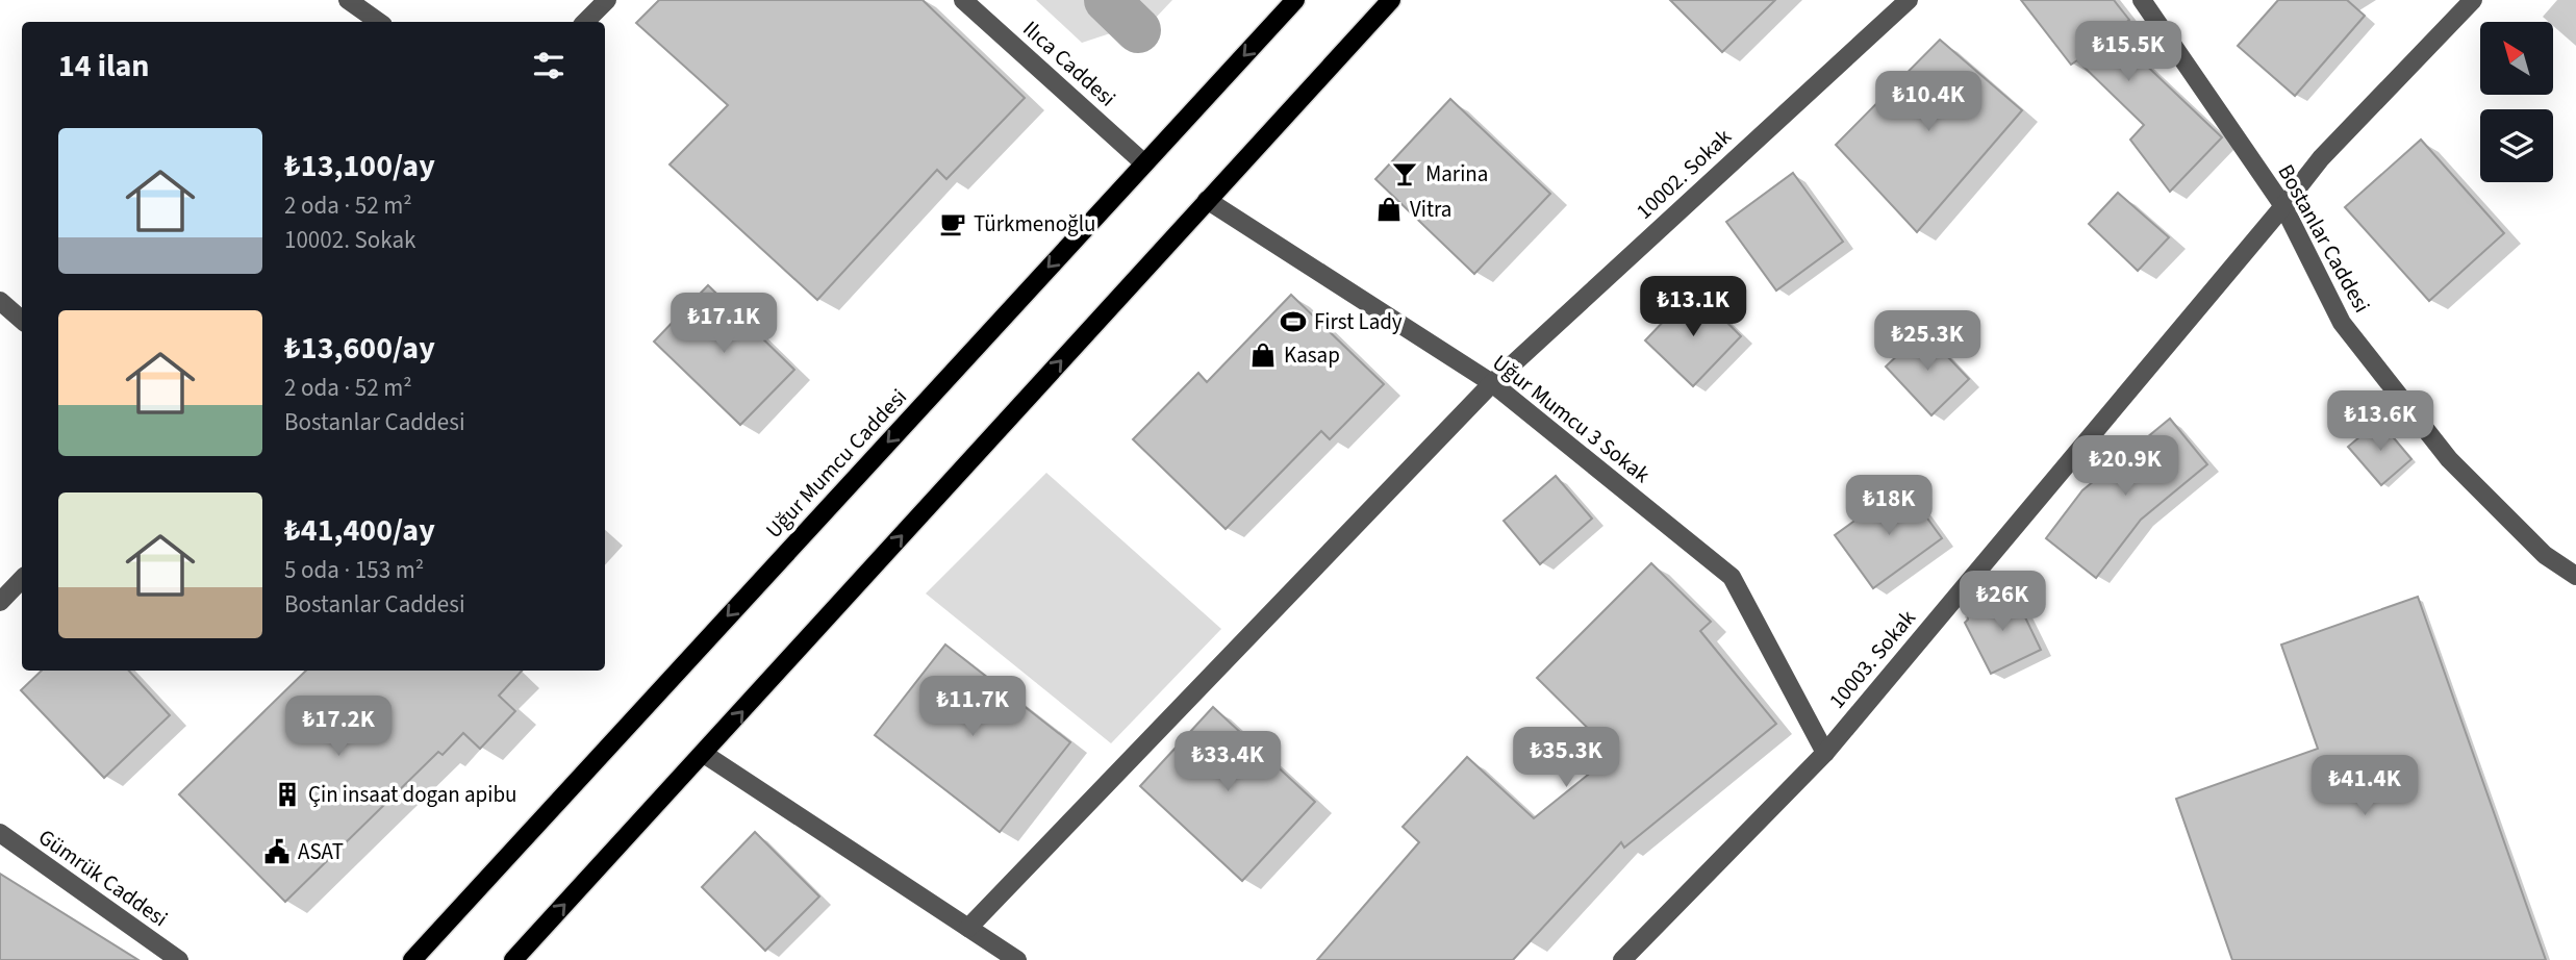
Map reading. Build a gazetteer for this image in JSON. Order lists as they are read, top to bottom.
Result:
{
  "streets": {
    "main road": ["Uğur Mumcu Caddesi"],
    "street": [
      "Ilıca Caddesi",
      "10002. Sokak",
      "Bostanlar Caddesi",
      "Uğur Mumcu 3 Sokak",
      "10003. Sokak",
      "Gümrük Caddesi"
    ]
  },
  "crossings": [
    ["Ilıca Caddesi", "Uğur Mumcu Caddesi"],
    ["10002. Sokak", "Uğur Mumcu 3 Sokak"],
    ["Bostanlar Caddesi", "10003. Sokak"],
    ["Uğur Mumcu 3 Sokak", "10003. Sokak"]
  ],
  "places": {
    "bar": ["Marina"],
    "shop": ["Vitra", "Kasap"],
    "cafe": ["Türkmenoğlu"],
    "sports": ["First Lady"],
    "building": ["Çin insaat dogan apibu"],
    "public building": ["ASAT"]
  },
  "north": "top left",
  "page": {
    "price": [
      "₺15.5K",
      "₺10.4K",
      "₺13.1K",
      "₺17.1K",
      "₺25.3K",
      "₺13.6K",
      "₺20.9K",
      "₺18K",
      "₺26K",
      "₺11.7K",
      "₺17.2K",
      "₺35.3K",
      "₺33.4K",
      "₺41.4K"
    ],
    "heading": "14 ilan",
    "list": [
      {
        "name": "₺13,100/ay",
        "note": "2 oda · 52 m² · 10002. Sokak"
      },
      {
        "name": "₺13,600/ay",
        "note": "2 oda · 52 m² · Bostanlar Caddesi"
      },
      {
        "name": "₺41,400/ay",
        "note": "5 oda · 153 m² · Bostanlar Caddesi"
      }
    ]
  }
}
